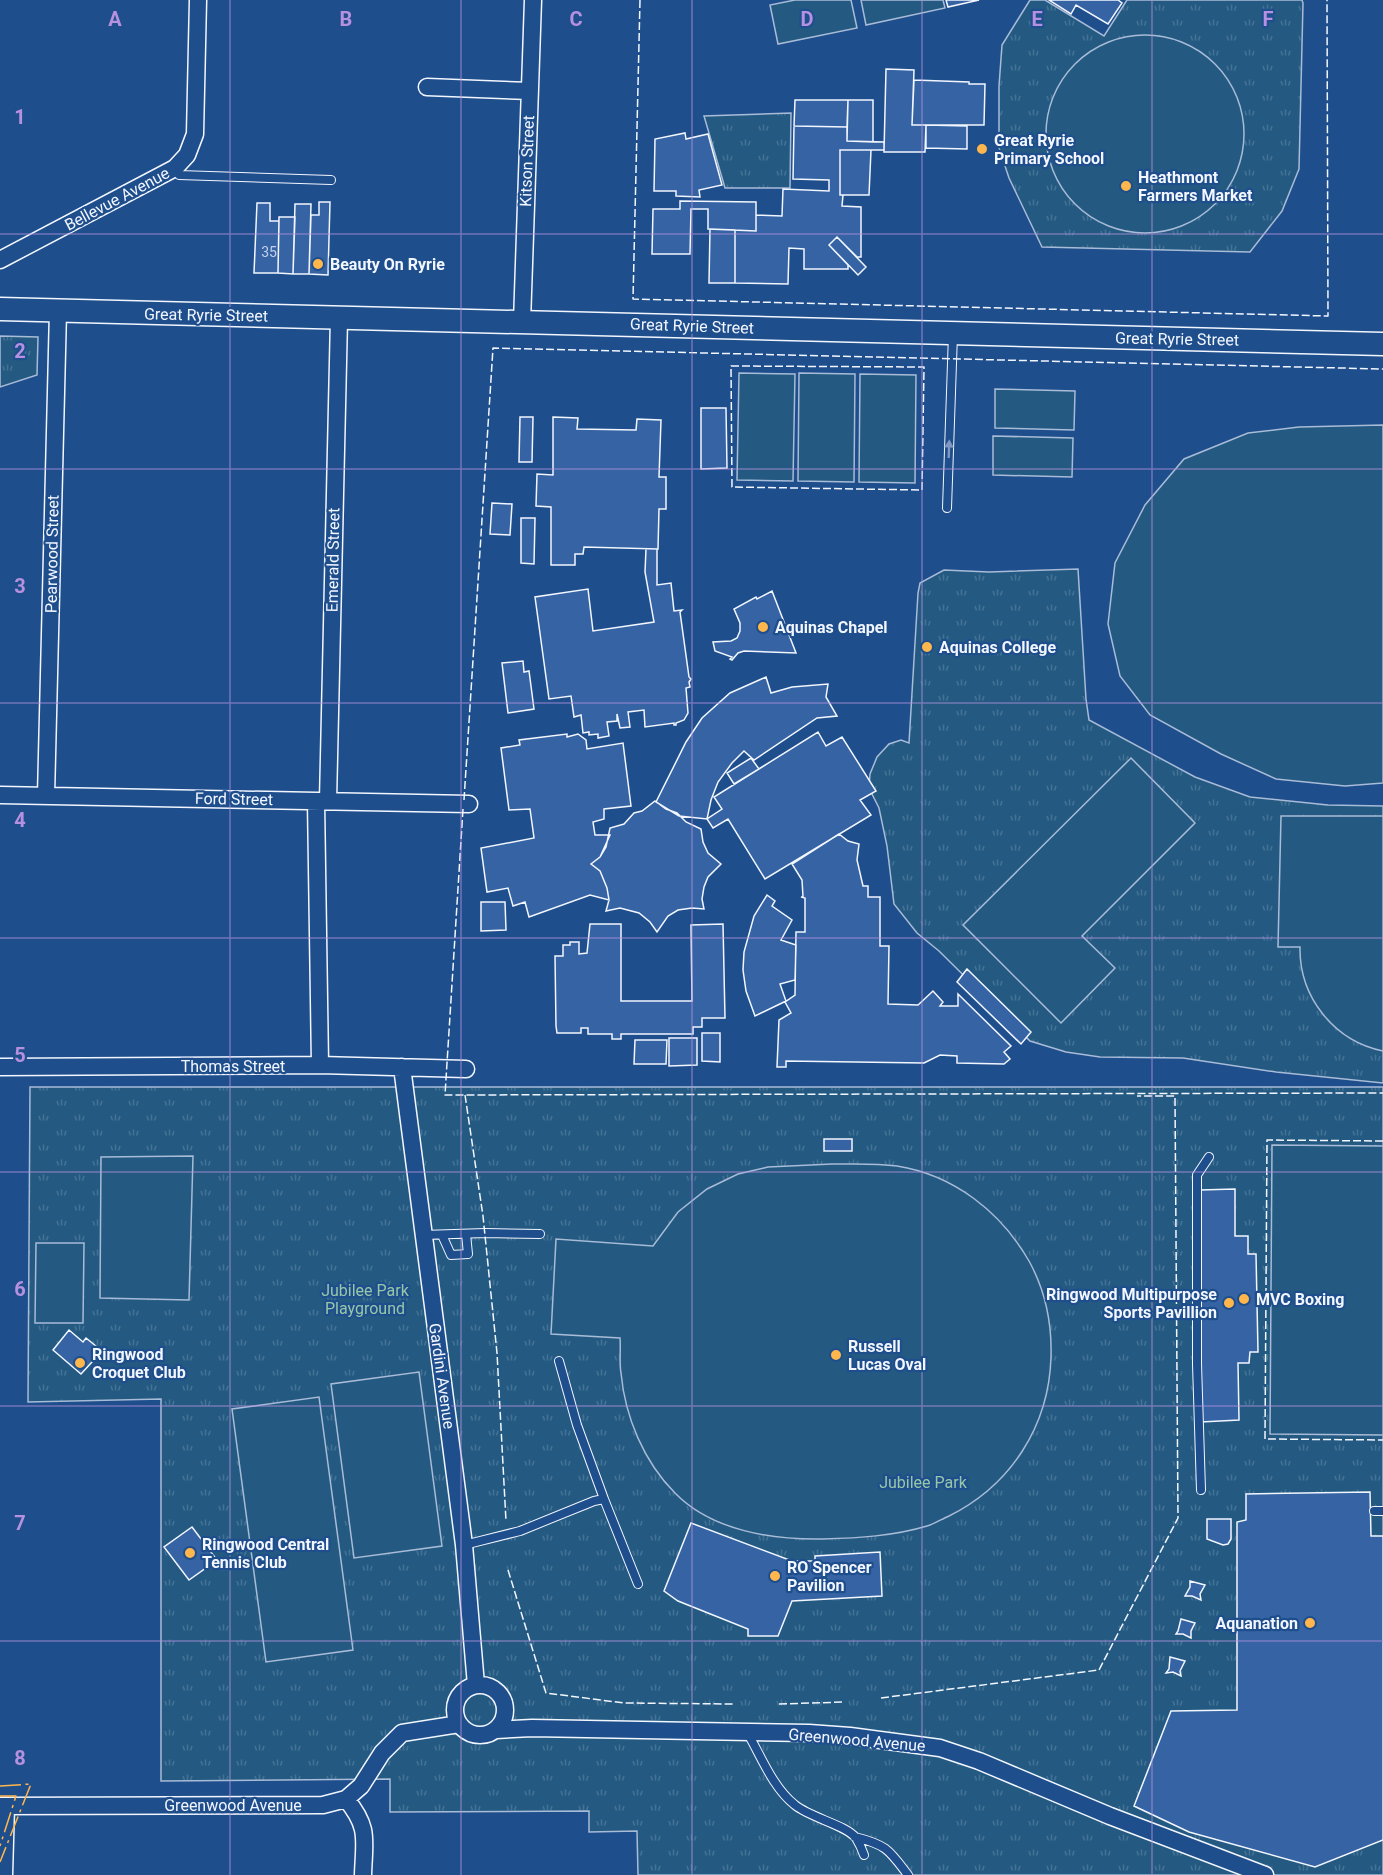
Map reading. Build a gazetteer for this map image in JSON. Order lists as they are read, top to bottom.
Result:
{
  "streets": {
    "main road": ["Great Ryrie Street"],
    "street": [
      "Kitson Street",
      "Bellevue Avenue",
      "Pearwood Street",
      "Emerald Street",
      "Ford Street",
      "Thomas Street",
      "Gardini Avenue",
      "Greenwood Avenue"
    ]
  },
  "crossings": [
    ["Kitson Street", "Great Ryrie Street"],
    ["Great Ryrie Street", "Pearwood Street"],
    ["Great Ryrie Street", "Emerald Street"],
    ["Pearwood Street", "Ford Street"],
    ["Emerald Street", "Ford Street"],
    ["Emerald Street", "Thomas Street"],
    ["Thomas Street", "Gardini Avenue"],
    ["Gardini Avenue", "Greenwood Avenue"]
  ],
  "parks": ["Jubilee Park Playground", "Jubilee Park"],
  "places": [
    "Great Ryrie Primary School",
    "Heathmont Farmers Market",
    "Beauty On Ryrie",
    "Aquinas Chapel",
    "Aquinas College",
    "MVC Boxing",
    "Ringwood Multipurpose Sports Pavillion",
    "Russell Lucas Oval",
    "Ringwood Croquet Club",
    "Ringwood Central Tennis Club",
    "RO Spencer Pavilion",
    "Aquanation"
  ],
  "house_numbers": ["35"],
  "grid": {
    "columns": [
      "A",
      "B",
      "C",
      "D",
      "E",
      "F"
    ],
    "rows": [
      "1",
      "2",
      "3",
      "4",
      "5",
      "6",
      "7",
      "8"
    ]
  }
}
